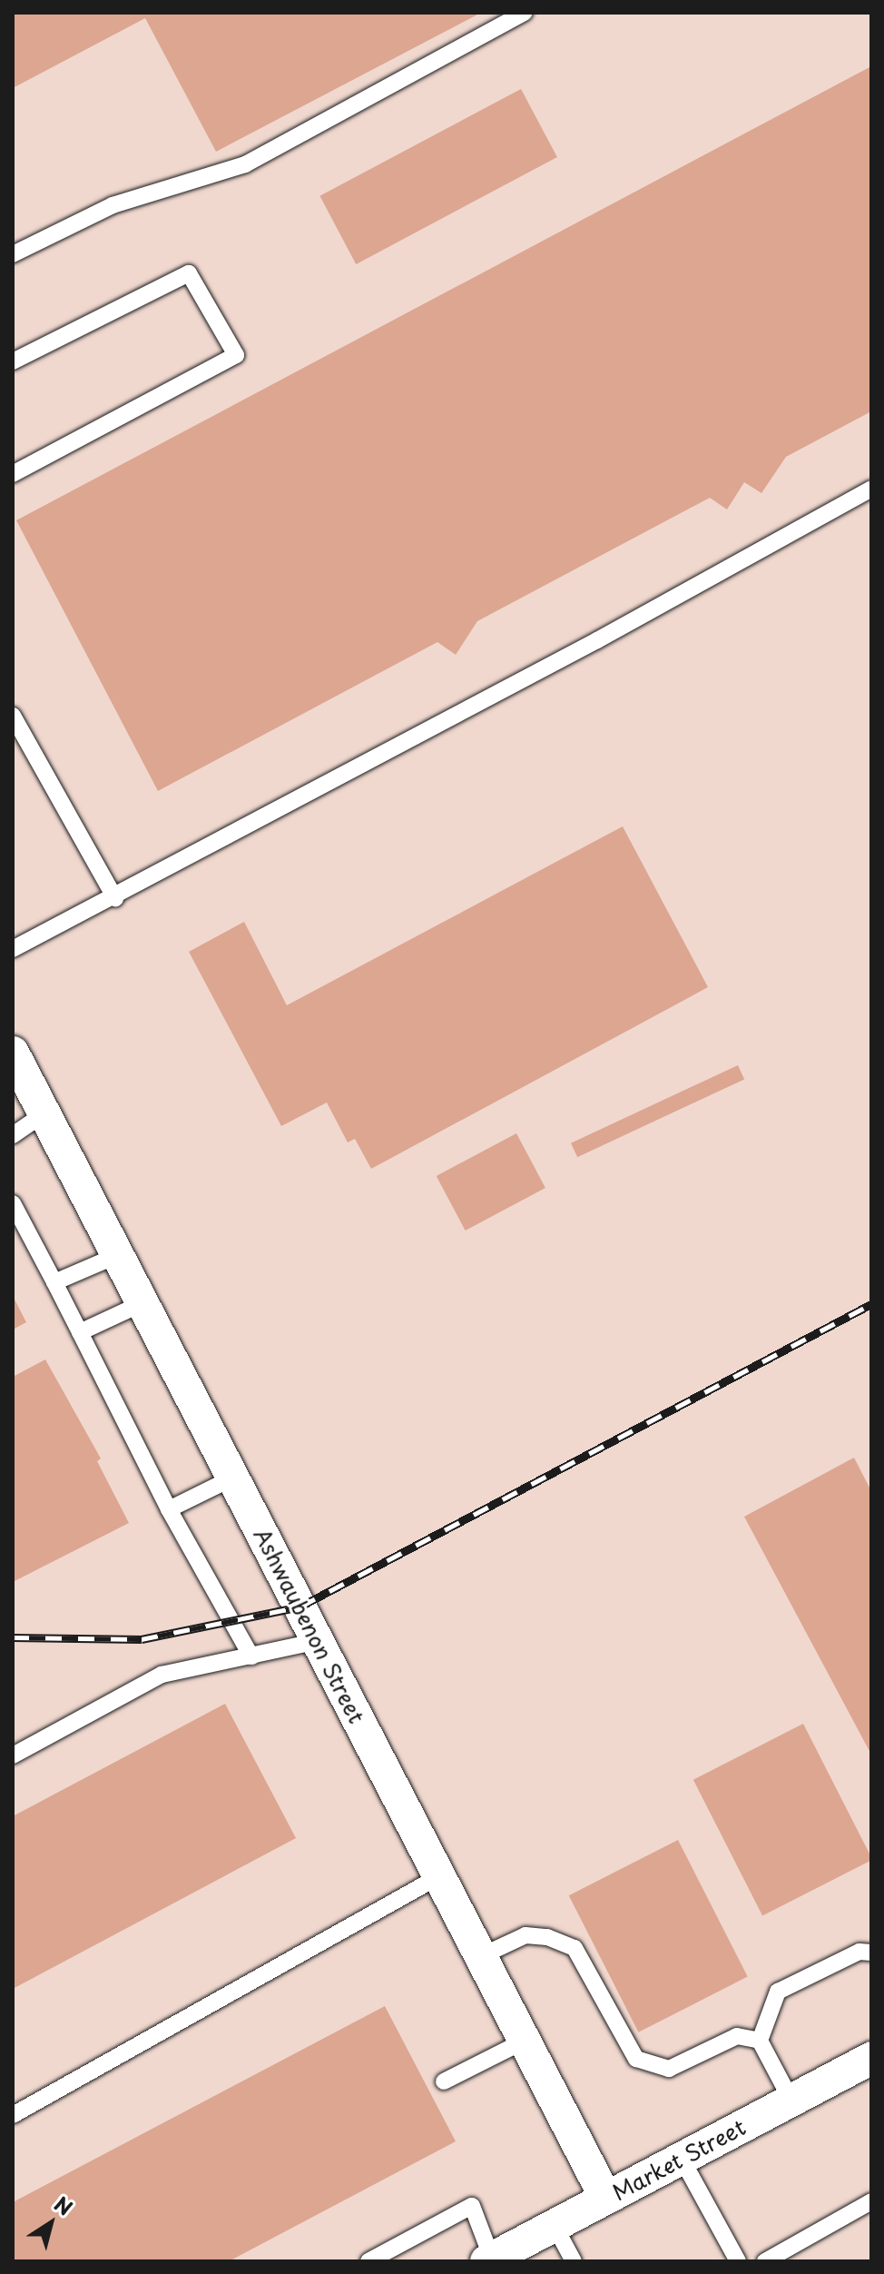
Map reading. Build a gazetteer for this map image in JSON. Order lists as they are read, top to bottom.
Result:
{
  "streets": {
    "street": ["Ashwaubenon Street", "Market Street"]
  },
  "crossings": [
    ["Ashwaubenon Street", "Market Street"]
  ],
  "north": "top right"
}
